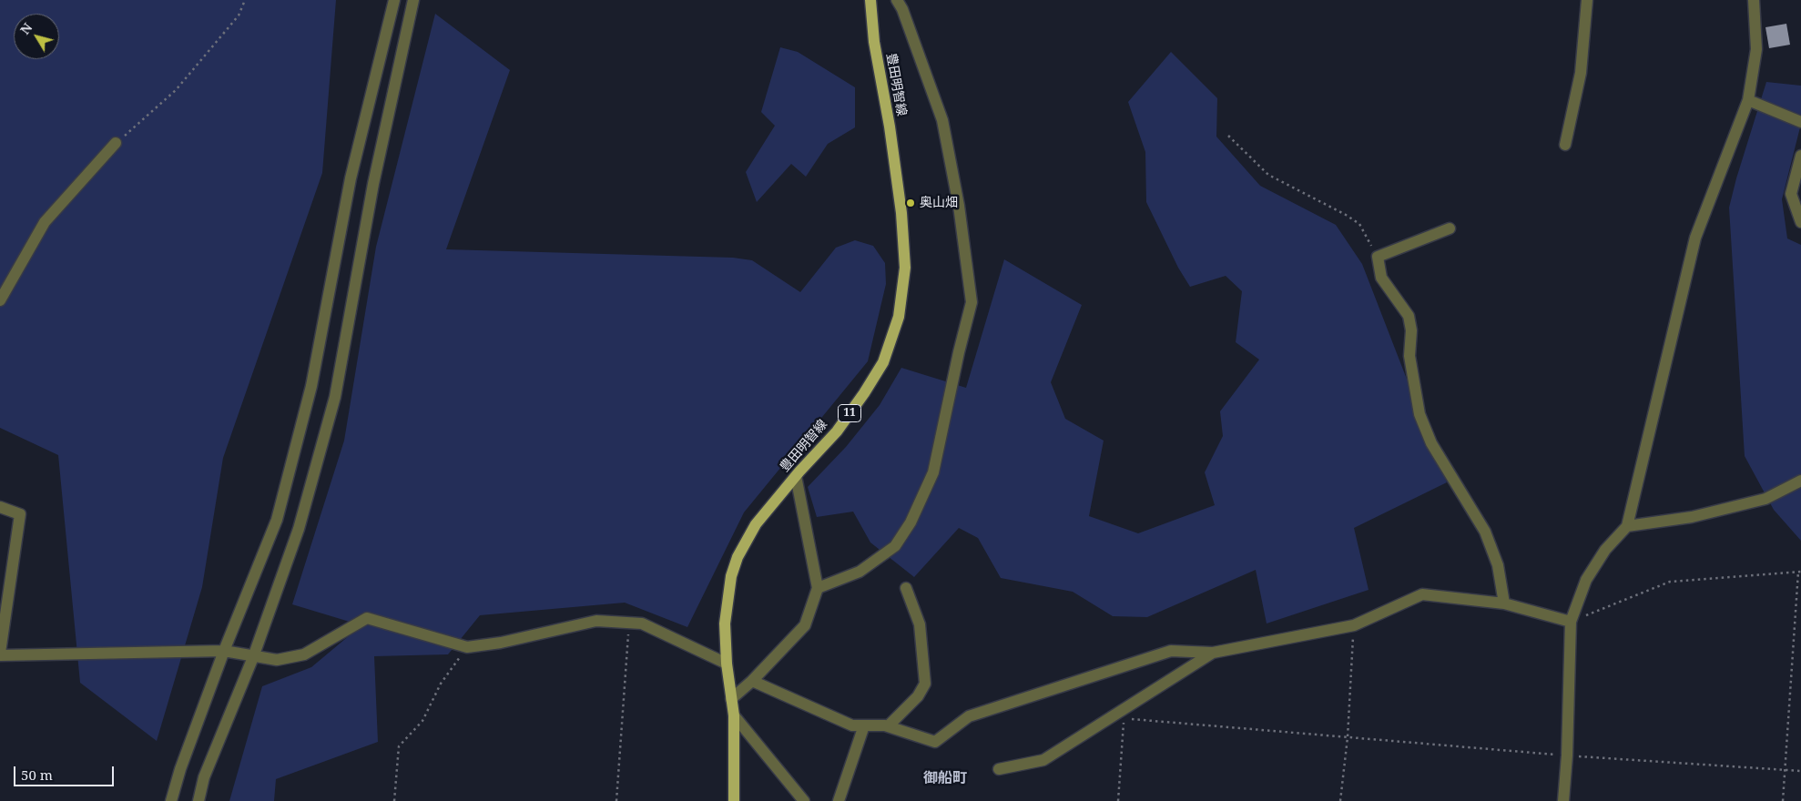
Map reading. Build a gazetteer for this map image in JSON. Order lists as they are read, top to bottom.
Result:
{
  "streets": {
    "main road": ["豊田明智線", "11"]
  },
  "districts": ["御船町"],
  "places": ["奥山畑"],
  "scale_bar": "50 m",
  "north": "top left"
}
